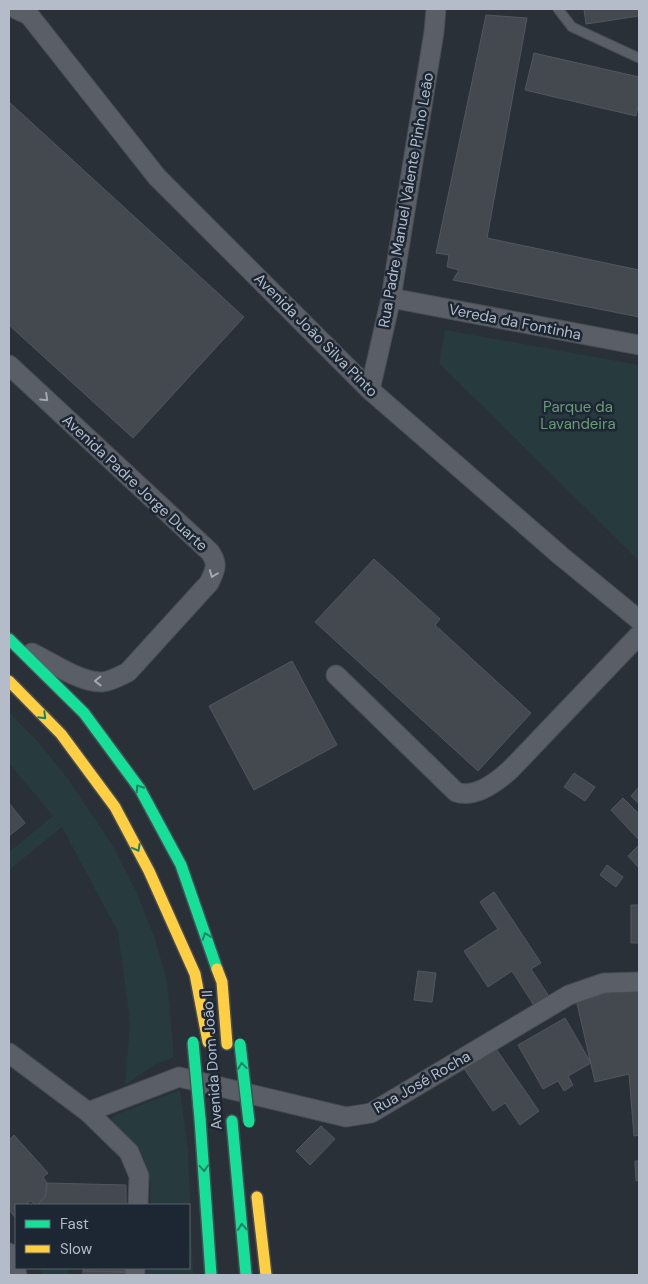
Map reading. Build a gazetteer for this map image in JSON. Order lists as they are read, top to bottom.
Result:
{
  "streets": {
    "main road": ["Avenida Dom João II"],
    "street": [
      "Rua Padre Manuel Valente Pinho Leão",
      "Vereda da Fontinha",
      "Avenida João Silva Pinto",
      "Avenida Padre Jorge Duarte",
      "Rua José Rocha"
    ]
  },
  "crossings": [
    ["Rua Padre Manuel Valente Pinho Leão", "Vereda da Fontinha"],
    ["Rua Padre Manuel Valente Pinho Leão", "Avenida João Silva Pinto"],
    ["Avenida Padre Jorge Duarte", "Avenida Dom João II"]
  ],
  "parks": ["Parque da Lavandeira"],
  "legend": ["Fast", "Slow"]
}
